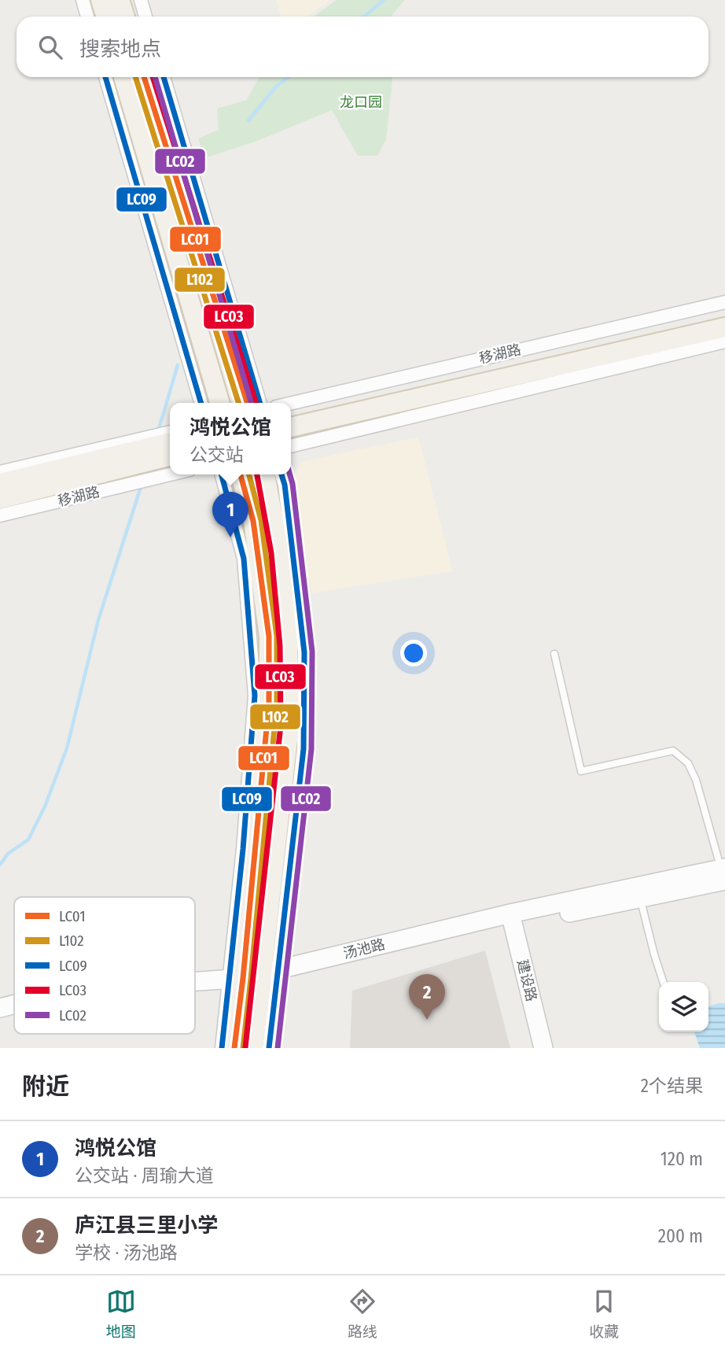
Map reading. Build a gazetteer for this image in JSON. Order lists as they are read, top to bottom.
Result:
{
  "streets": {
    "main road": ["移湖路"],
    "street": ["汤池路", "建设路"]
  },
  "crossings": [
    ["汤池路", "建设路"]
  ],
  "parks": ["龙口园"],
  "lines": [
    "transit line LC01",
    "transit line L102",
    "transit line LC09",
    "transit line LC03",
    "transit line LC02"
  ],
  "legend": [
    "LC01",
    "L102",
    "LC09",
    "LC03",
    "LC02"
  ],
  "page": {
    "search": "搜索地点",
    "popup": ["鸿悦公馆", "公交站"],
    "pins": ["1", "2"],
    "heading": ["附近", "2个结果"],
    "list": [
      {
        "mark": "1",
        "name": "鸿悦公馆",
        "note": "公交站 · 周瑜大道",
        "value": "120 m"
      },
      {
        "mark": "2",
        "name": "庐江县三里小学",
        "note": "学校 · 汤池路",
        "value": "200 m"
      }
    ],
    "nav": ["地图", "路线", "收藏"]
  }
}
